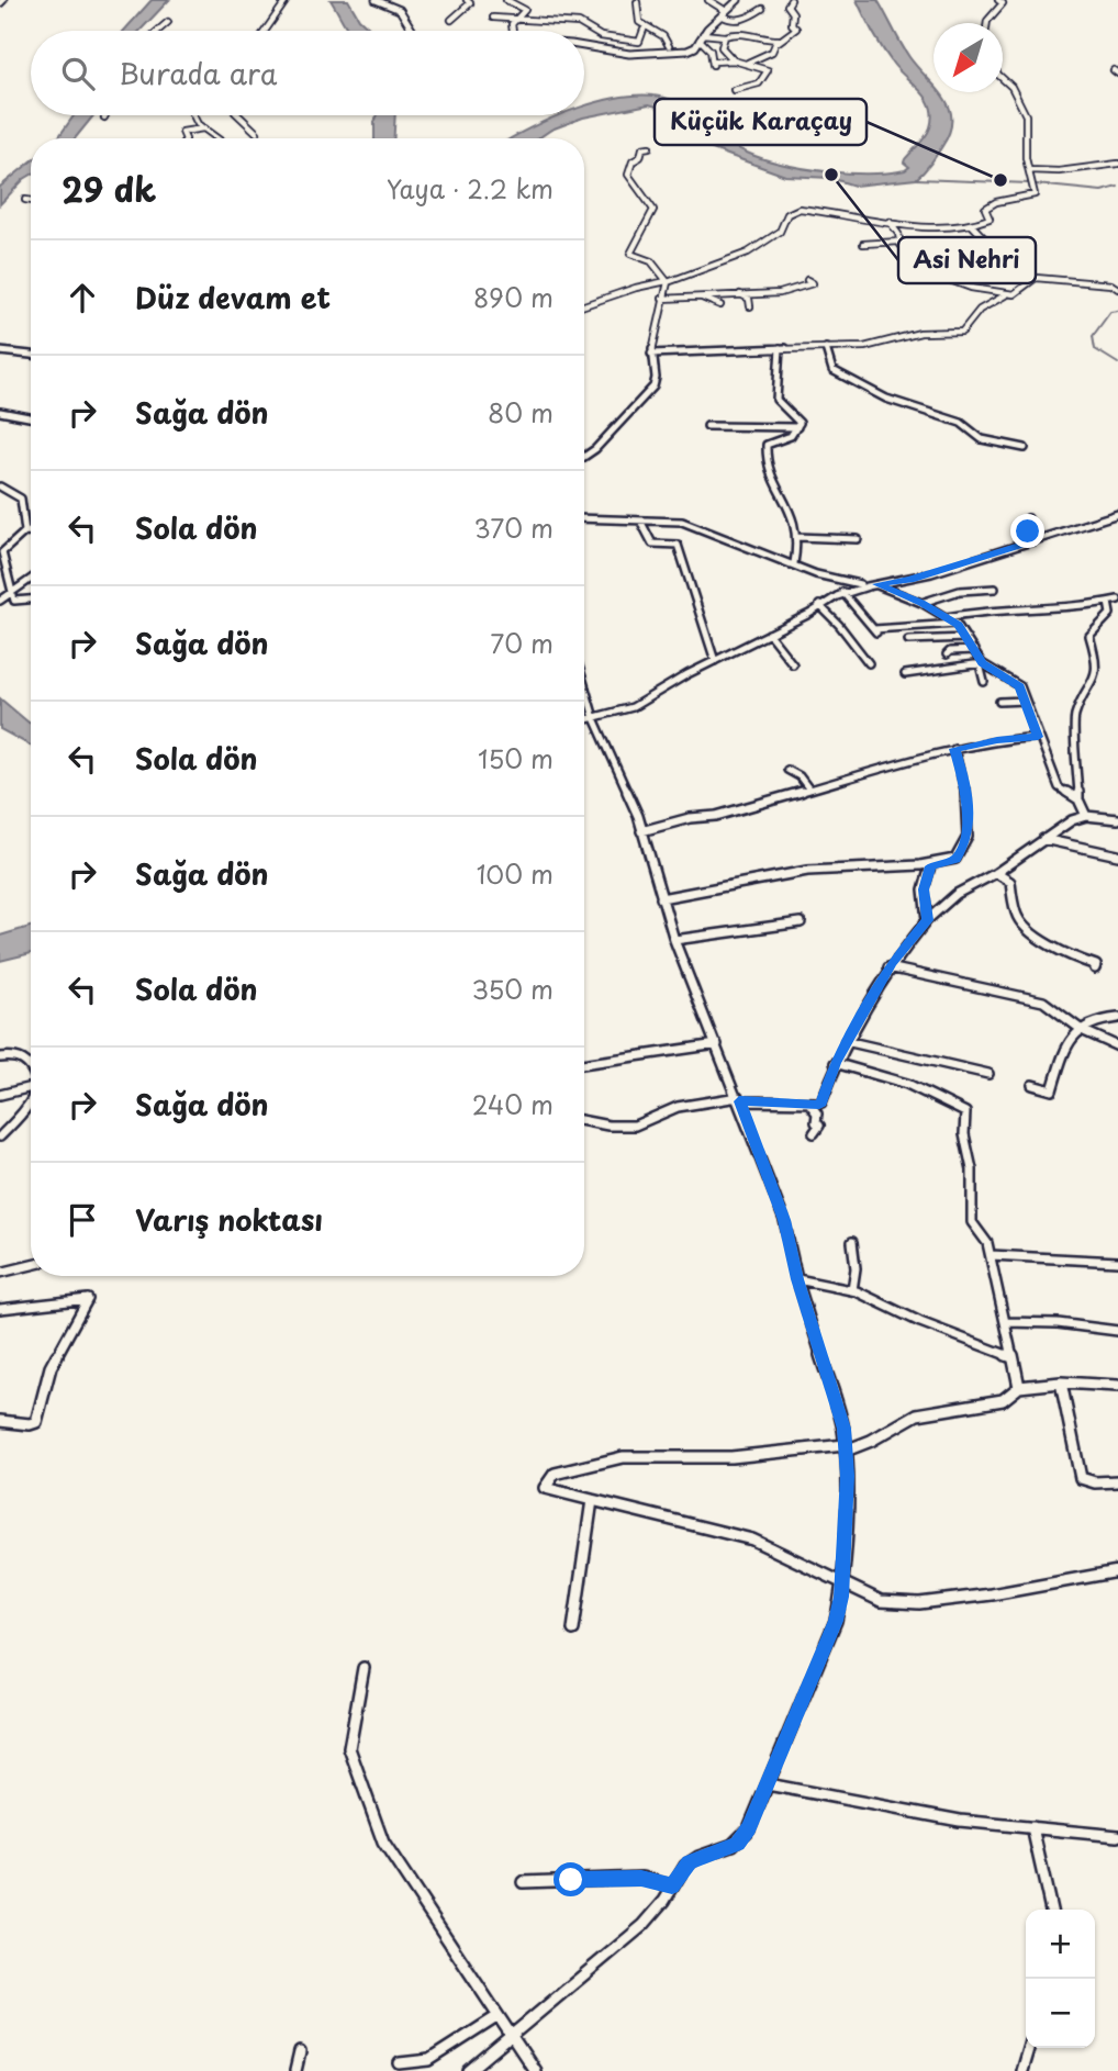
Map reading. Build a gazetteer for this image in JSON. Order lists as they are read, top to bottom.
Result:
{
  "places": ["Asi Nehri", "Küçük Karaçay"],
  "north": "bottom left",
  "page": {
    "search": "Burada ara",
    "heading": ["29 dk", "Yaya · 2.2 km"],
    "list": [
      ["Düz devam et", "890 m"],
      ["Sağa dön", "80 m"],
      ["Sola dön", "370 m"],
      ["Sağa dön", "70 m"],
      ["Sola dön", "150 m"],
      ["Sağa dön", "100 m"],
      ["Sola dön", "350 m"],
      ["Sağa dön", "240 m"],
      "Varış noktası"
    ],
    "map_buttons": ["+", "−"]
  }
}
